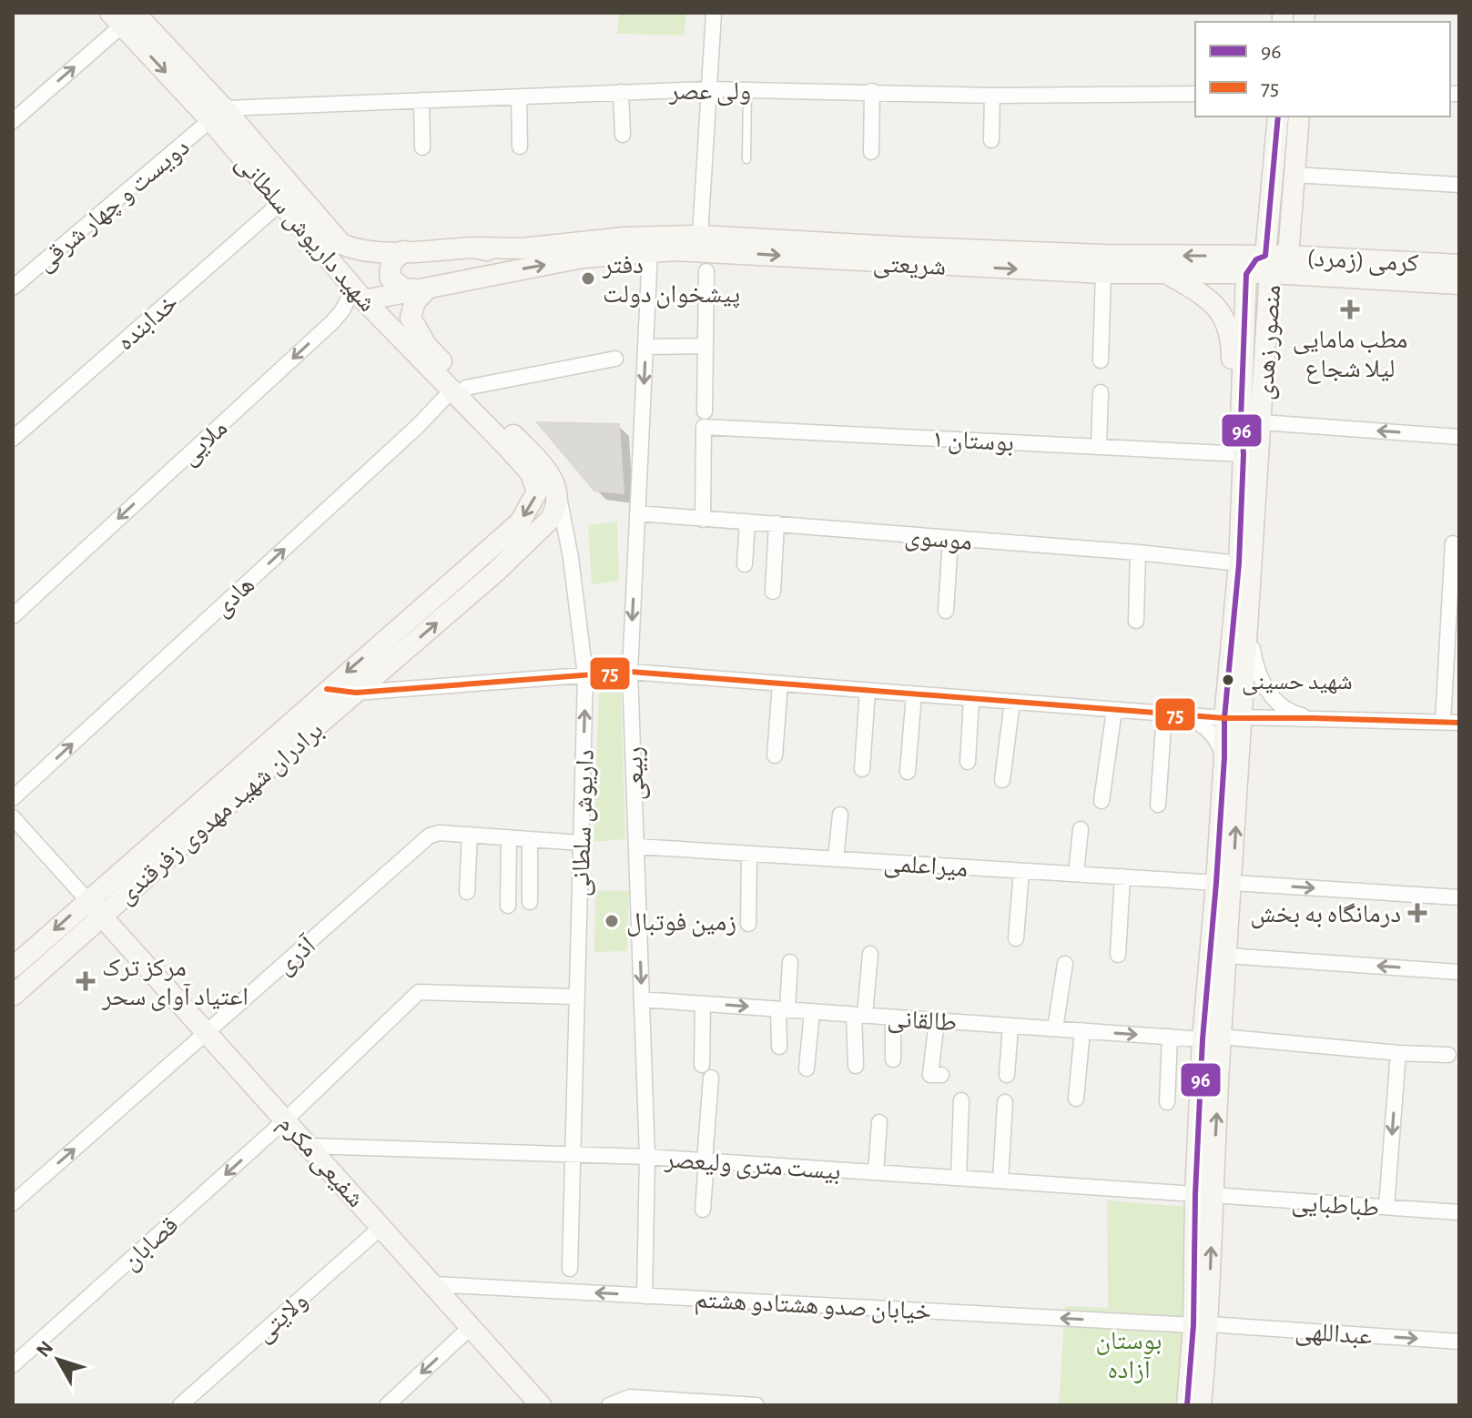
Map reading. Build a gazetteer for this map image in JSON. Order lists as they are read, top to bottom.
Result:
{
  "streets": {
    "main road": [
      "شهید داریوش سلطانی",
      "کرمی (زمرد)",
      "شریعتی",
      "منصور زهدی",
      "ملایی",
      "برادران شهید مهدوی زفرقندی",
      "شفیعی مکرم"
    ],
    "street": [
      "ولی عصر",
      "دویست و چهار شرقی",
      "خدابنده",
      "بوستان ۱",
      "موسوی",
      "هادی",
      "ربیعی",
      "داریوش سلطانی",
      "میراعلمی",
      "آذری",
      "طالقانی",
      "بیست متری ولیعصر",
      "طباطبایی",
      "قصابان",
      "خیابان صدو هشتادو هشتم",
      "ولایتی",
      "عبداللهی"
    ]
  },
  "crossings": [
    ["ولی عصر", "دویست و چهار شرقی"],
    ["ولی عصر", "شهید داریوش سلطانی"],
    ["دویست و چهار شرقی", "شهید داریوش سلطانی"],
    ["شهید داریوش سلطانی", "شریعتی"],
    ["شهید داریوش سلطانی", "خدابنده"],
    ["شهید داریوش سلطانی", "ملایی"],
    ["شهید داریوش سلطانی", "هادی"],
    ["شهید داریوش سلطانی", "برادران شهید مهدوی زفرقندی"],
    ["کرمی (زمرد)", "شریعتی"],
    ["کرمی (زمرد)", "منصور زهدی"],
    ["شریعتی", "منصور زهدی"],
    ["شریعتی", "ملایی"],
    ["شریعتی", "ربیعی"],
    ["منصور زهدی", "بوستان ۱"],
    ["منصور زهدی", "موسوی"],
    ["منصور زهدی", "میراعلمی"],
    ["منصور زهدی", "طالقانی"],
    ["منصور زهدی", "بیست متری ولیعصر"],
    ["منصور زهدی", "طباطبایی"],
    ["منصور زهدی", "خیابان صدو هشتادو هشتم"],
    ["منصور زهدی", "عبداللهی"],
    ["بوستان ۱", "موسوی"],
    ["موسوی", "ربیعی"],
    ["ربیعی", "میراعلمی"],
    ["ربیعی", "طالقانی"],
    ["ربیعی", "بیست متری ولیعصر"],
    ["ربیعی", "خیابان صدو هشتادو هشتم"],
    ["برادران شهید مهدوی زفرقندی", "داریوش سلطانی"],
    ["برادران شهید مهدوی زفرقندی", "شفیعی مکرم"],
    ["داریوش سلطانی", "آذری"],
    ["داریوش سلطانی", "بیست متری ولیعصر"],
    ["داریوش سلطانی", "قصابان"],
    ["آذری", "شفیعی مکرم"],
    ["شفیعی مکرم", "بیست متری ولیعصر"],
    ["شفیعی مکرم", "قصابان"],
    ["شفیعی مکرم", "خیابان صدو هشتادو هشتم"],
    ["شفیعی مکرم", "ولایتی"],
    ["بیست متری ولیعصر", "طباطبایی"],
    ["خیابان صدو هشتادو هشتم", "عبداللهی"]
  ],
  "one_way": [
    "ملایی",
    "هادی",
    "آذری",
    "قصابان",
    "خیابان صدو هشتادو هشتم",
    "عبداللهی"
  ],
  "parks": ["بوستان آزاده"],
  "places": {
    "other": ["دفتر پیشخوان دولت", "شهید حسینی", "زمین فوتبال"],
    "health": ["مطب مامایی لیلا شجاع", "درمانگاه به بخش", "مرکز ترک اعتیاد آوای سحر"]
  },
  "lines": ["transit line 96", "transit line 75"],
  "legend": ["96", "75"],
  "north": "top left"
}
